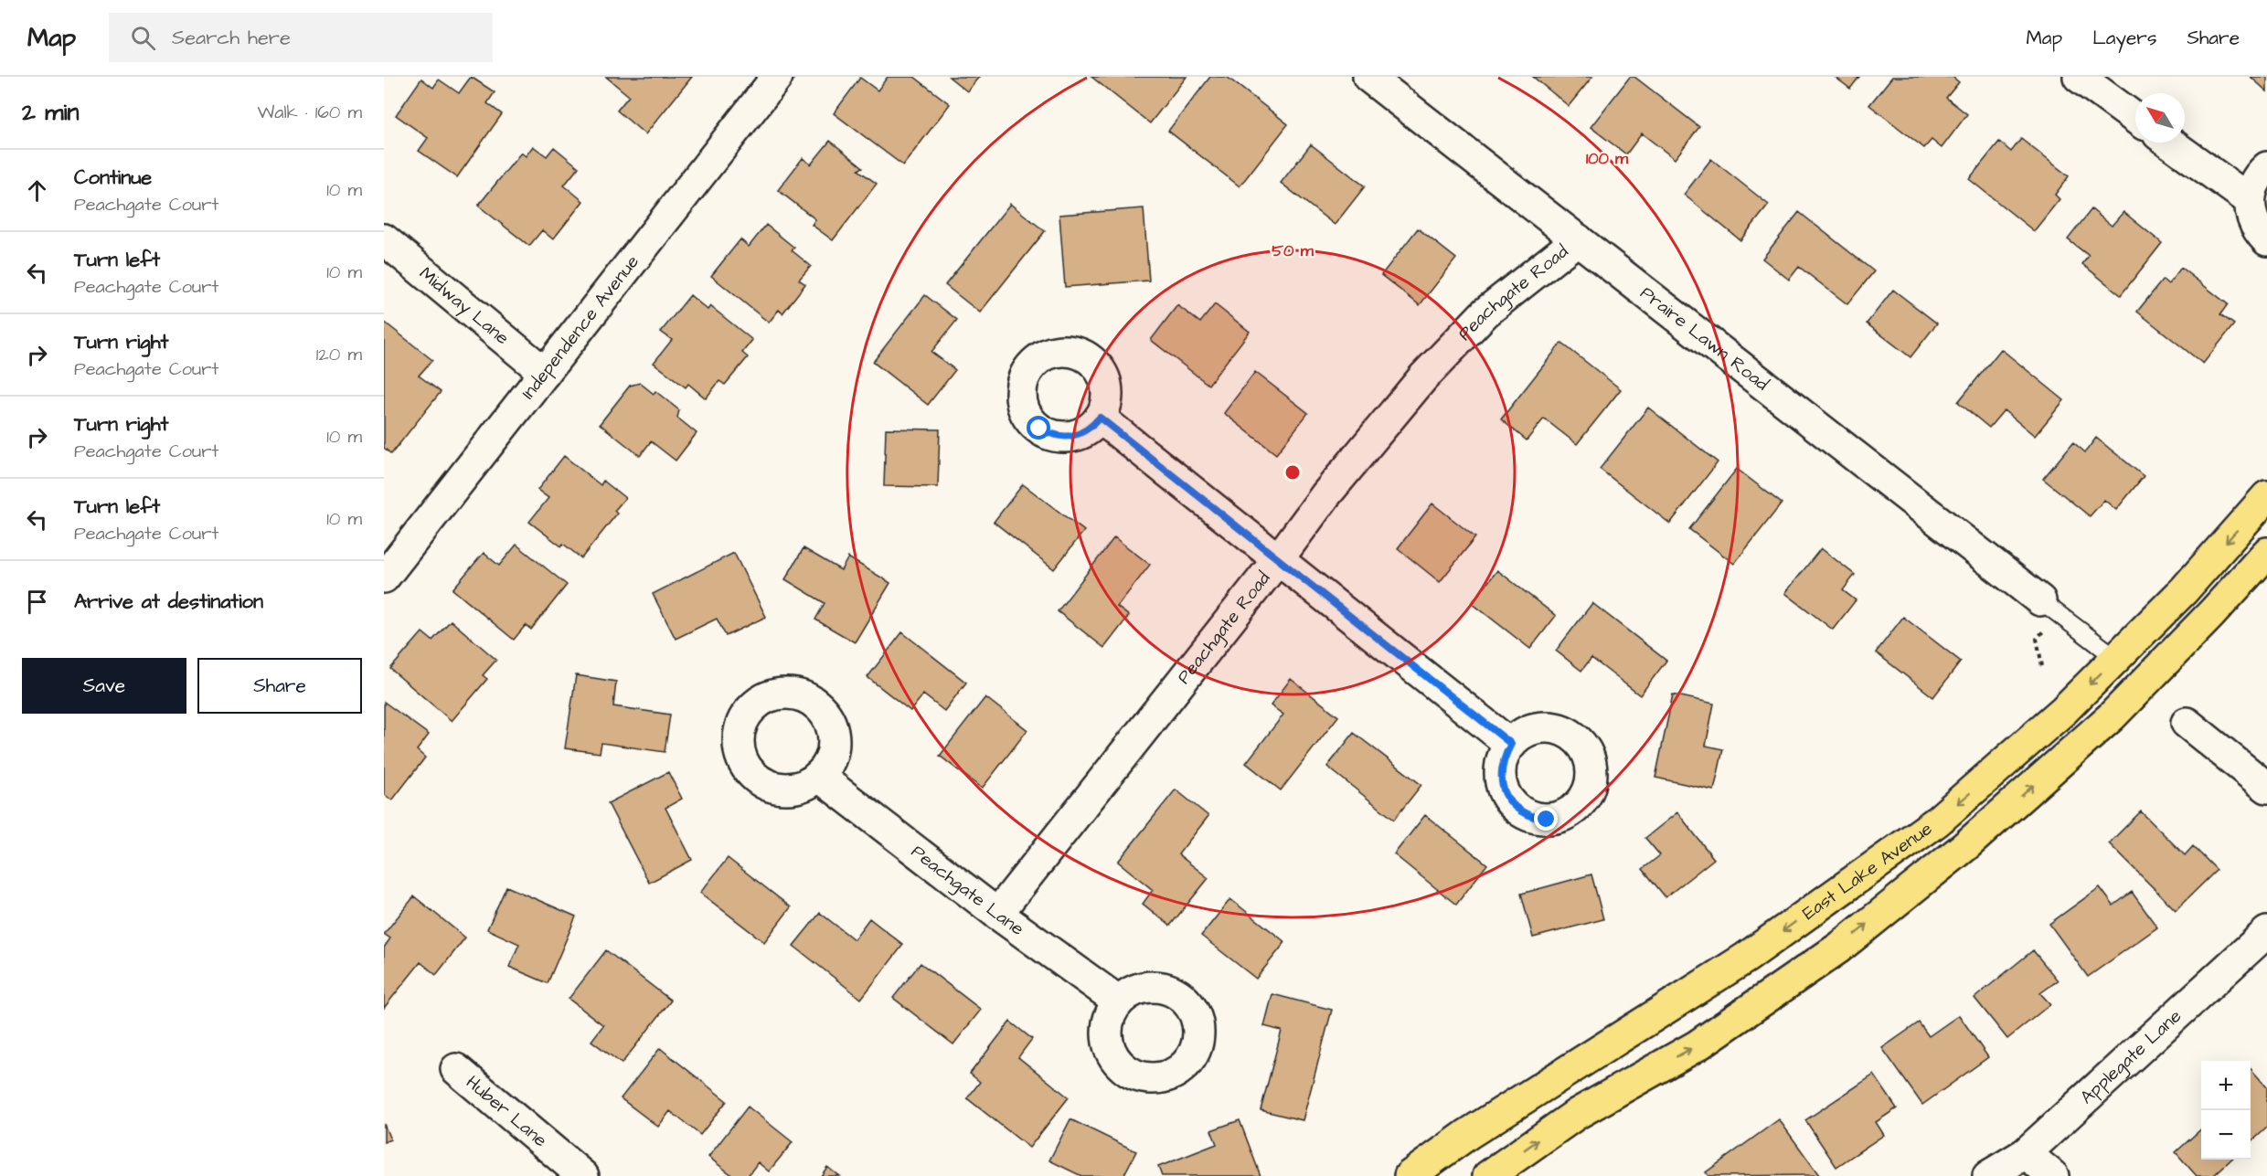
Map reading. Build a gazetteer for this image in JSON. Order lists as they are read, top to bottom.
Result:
{
  "streets": {
    "main road": ["East Lake Avenue"],
    "street": [
      "Peachgate Road",
      "Midway Lane",
      "Independence Avenue",
      "Praire Lawn Road",
      "Peachgate Lane",
      "Applegate Lane",
      "Huber Lane"
    ]
  },
  "crossings": [
    ["Peachgate Road", "Praire Lawn Road"],
    ["Peachgate Road", "Peachgate Lane"],
    ["Midway Lane", "Independence Avenue"]
  ],
  "north": "top left",
  "page": {
    "header": "Map",
    "search": "Search here",
    "nav": ["Map", "Layers", "Share"],
    "heading": ["2 min", "Walk · 160 m"],
    "list": [
      ["Continue", "Peachgate Court", "10 m"],
      ["Turn left", "Peachgate Court", "10 m"],
      ["Turn right", "Peachgate Court", "120 m"],
      ["Turn right", "Peachgate Court", "10 m"],
      ["Turn left", "Peachgate Court", "10 m"],
      "Arrive at destination"
    ],
    "buttons": ["Save", "Share"],
    "map_buttons": ["+", "−"]
  },
  "rings": ["100 m", "50 m"]
}
